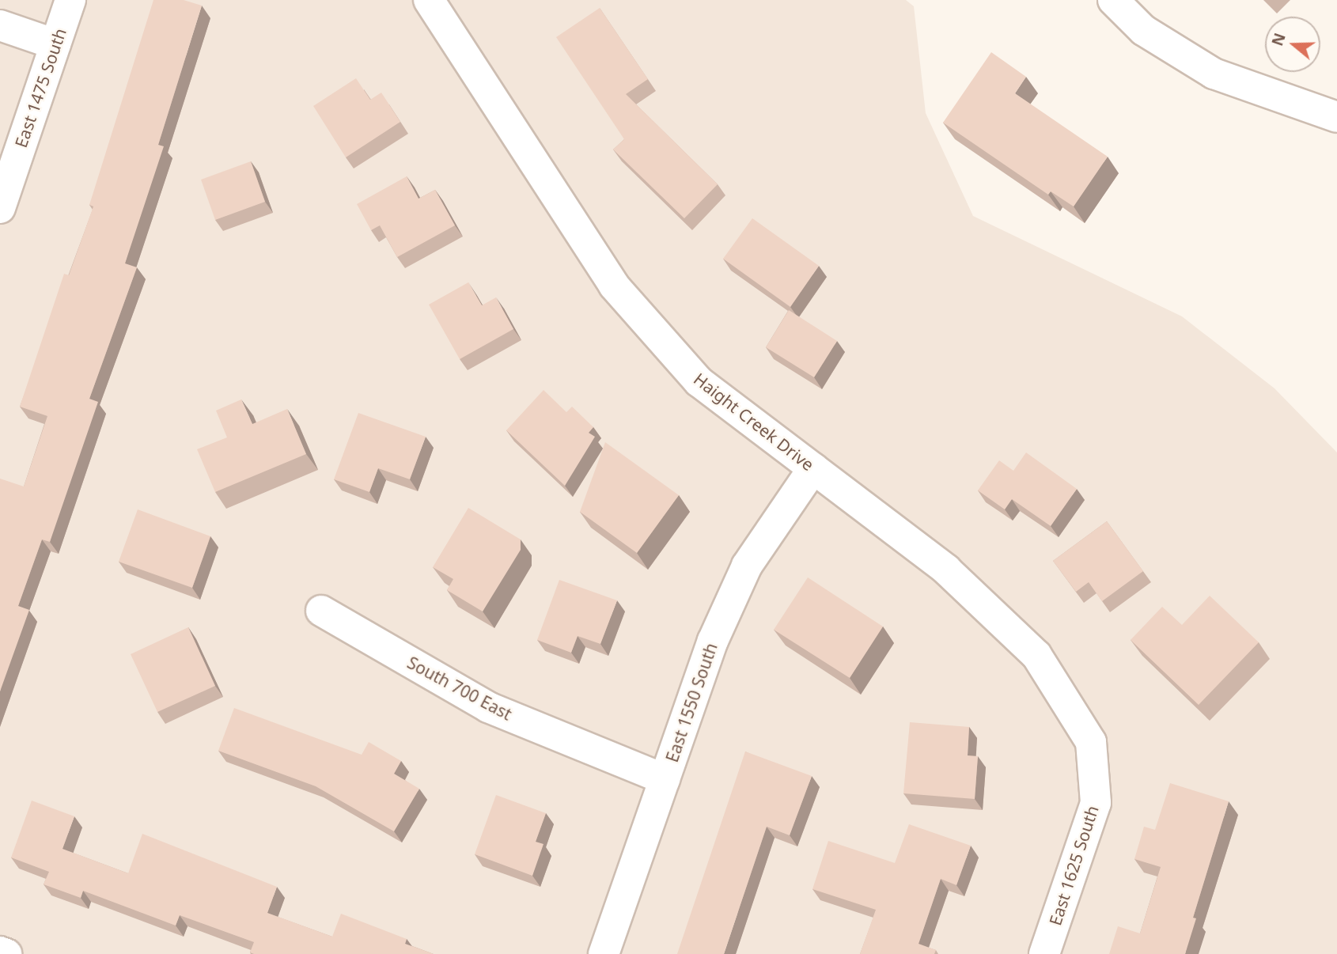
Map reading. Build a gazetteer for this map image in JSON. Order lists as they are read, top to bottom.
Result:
{
  "streets": {
    "street": [
      "East 1475 South",
      "Haight Creek Drive",
      "South 700 East",
      "East 1550 South",
      "East 1625 South"
    ]
  },
  "crossings": [
    ["Haight Creek Drive", "East 1550 South"],
    ["Haight Creek Drive", "East 1625 South"],
    ["South 700 East", "East 1550 South"]
  ],
  "north": "left"
}
